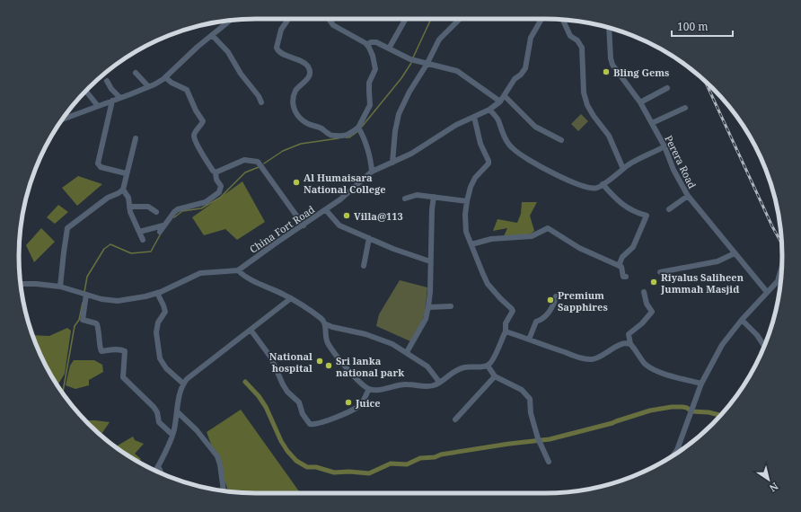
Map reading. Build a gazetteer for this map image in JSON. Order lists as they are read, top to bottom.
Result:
{
  "streets": {
    "street": ["Perera Road", "China Fort Road"]
  },
  "places": [
    "Bling Gems",
    "Al Humaisara National College",
    "Villa@113",
    "Riyalus Saliheen Jummah Masjid",
    "Premium Sapphires",
    "National hospital",
    "Sri lanka national park",
    "Juice"
  ],
  "scale_bar": "100 m",
  "north": "bottom right"
}
